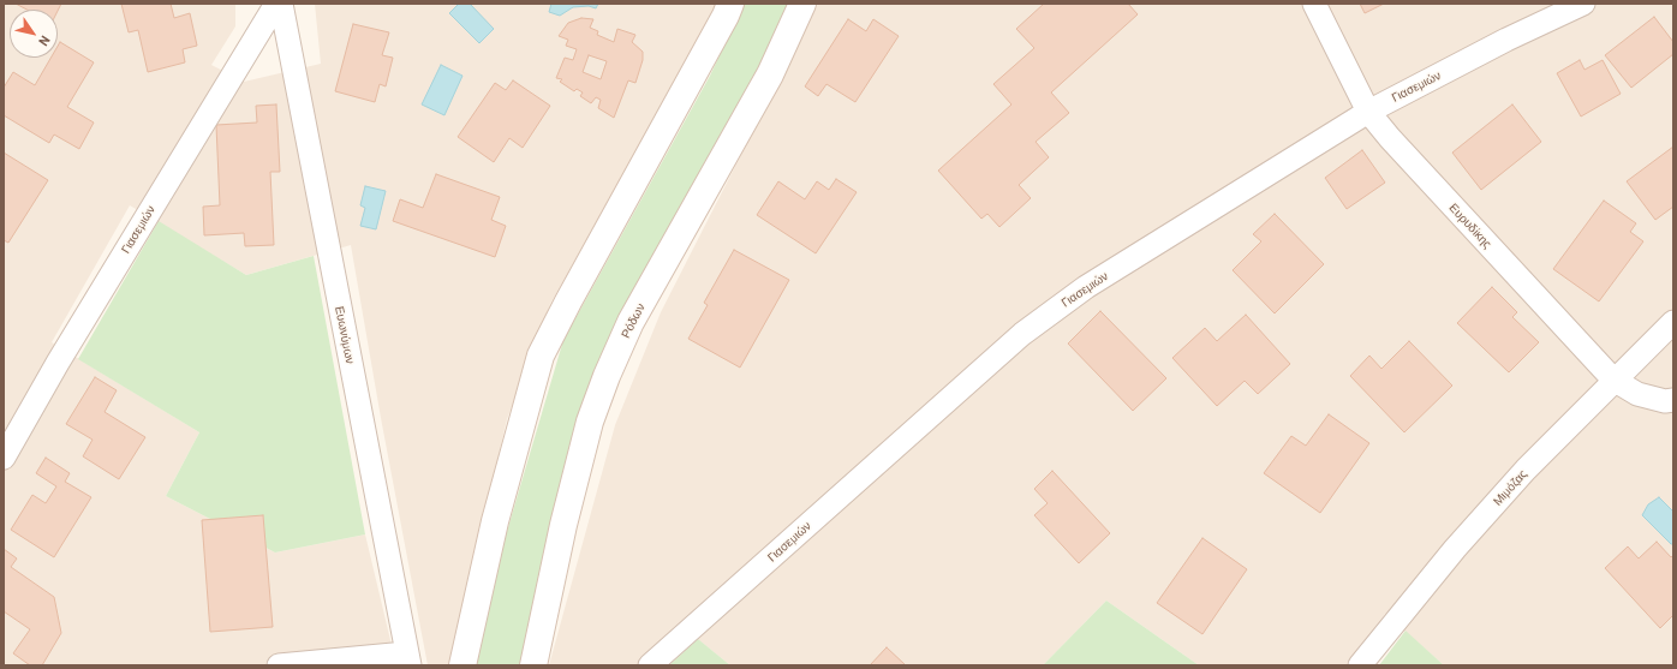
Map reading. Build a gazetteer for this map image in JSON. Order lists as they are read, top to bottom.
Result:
{
  "streets": {
    "street": [
      "Γιασεμιών",
      "Ευρυδίκης",
      "Ρόδων",
      "Ευωνύμων",
      "Μιμόζας"
    ]
  },
  "crossings": [
    ["Γιασεμιών", "Ευρυδίκης"],
    ["Ευρυδίκης", "Μιμόζας"]
  ],
  "north": "bottom right"
}
